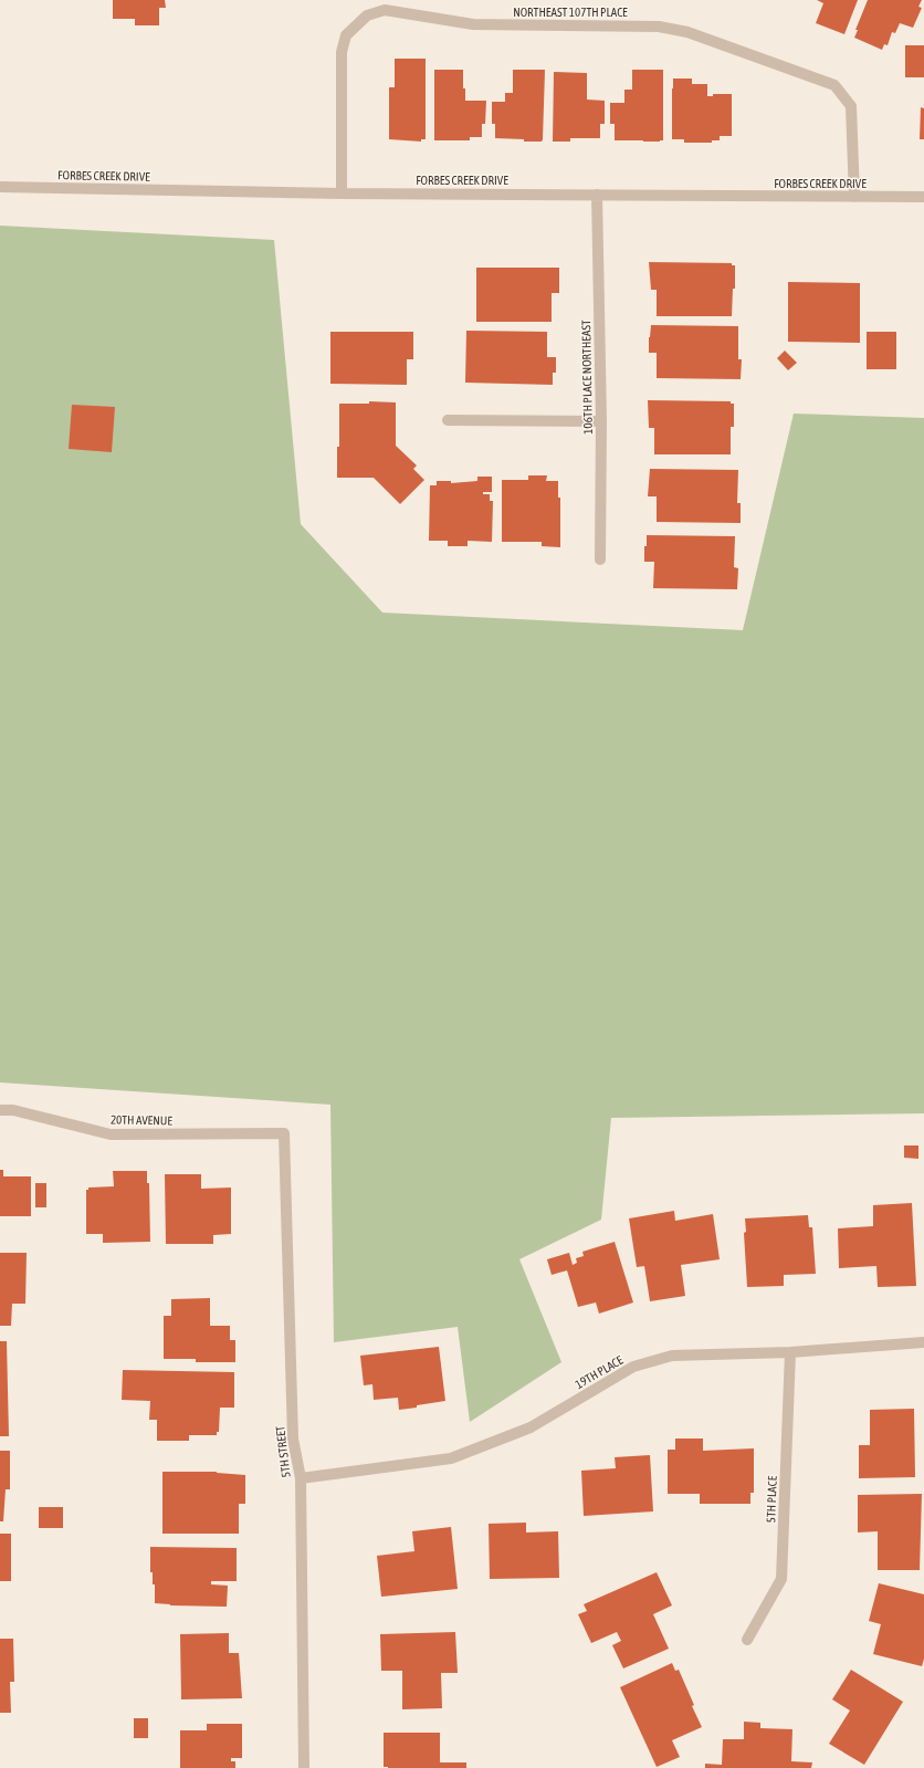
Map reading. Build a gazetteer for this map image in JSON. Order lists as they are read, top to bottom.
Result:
{
  "streets": {
    "street": [
      "NORTHEAST 107TH PLACE",
      "FORBES CREEK DRIVE",
      "106TH PLACE NORTHEAST",
      "20TH AVENUE",
      "19TH PLACE",
      "5TH STREET",
      "5TH PLACE"
    ]
  },
  "crossings": [
    ["NORTHEAST 107TH PLACE", "FORBES CREEK DRIVE"],
    ["FORBES CREEK DRIVE", "106TH PLACE NORTHEAST"],
    ["20TH AVENUE", "5TH STREET"],
    ["19TH PLACE", "5TH STREET"],
    ["19TH PLACE", "5TH PLACE"]
  ]
}
